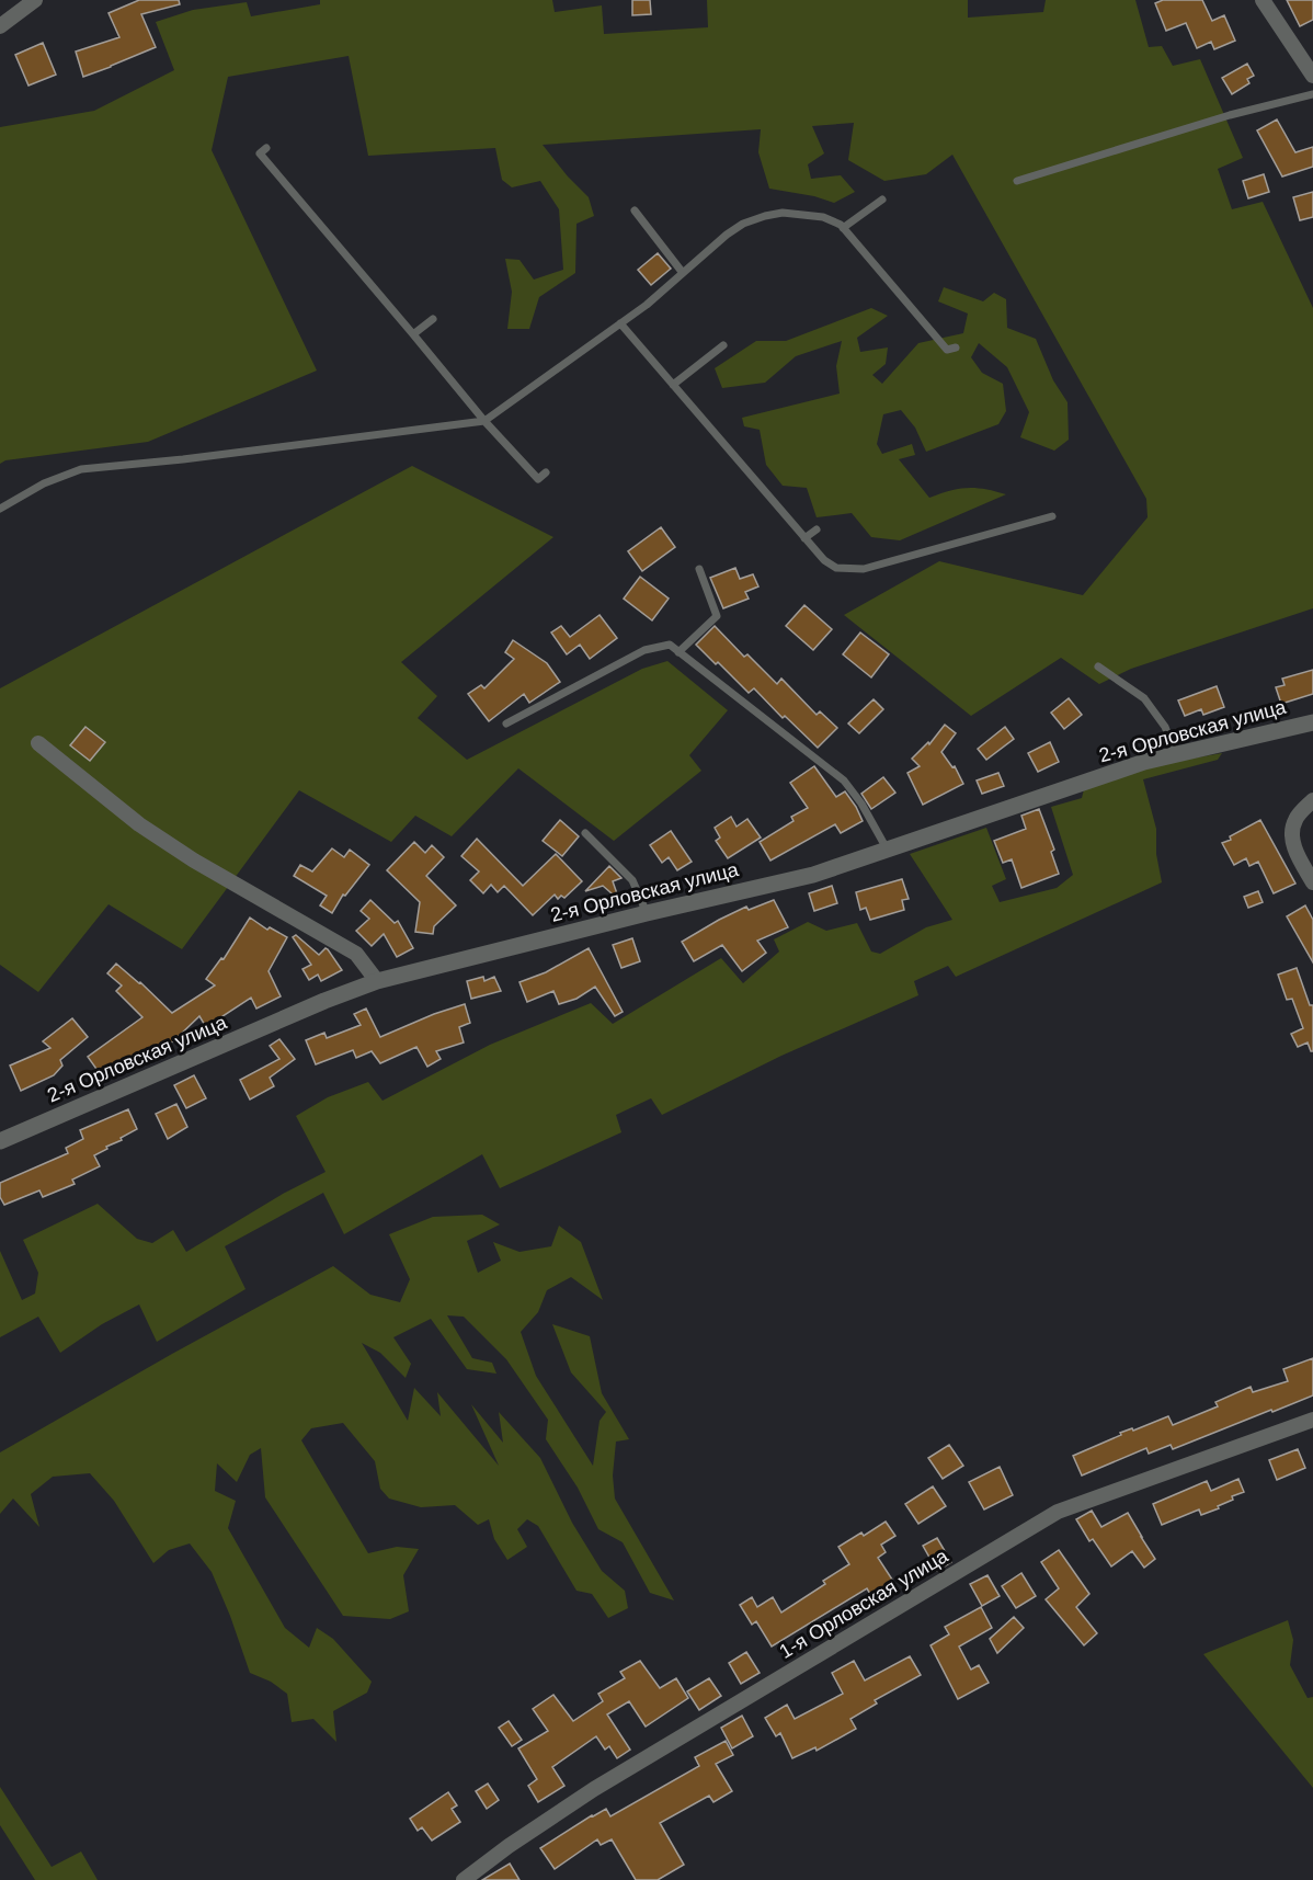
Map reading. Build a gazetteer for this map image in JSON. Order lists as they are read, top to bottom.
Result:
{
  "streets": {
    "street": ["2-я Орловская улица", "1-я Орловская улица"]
  }
}
